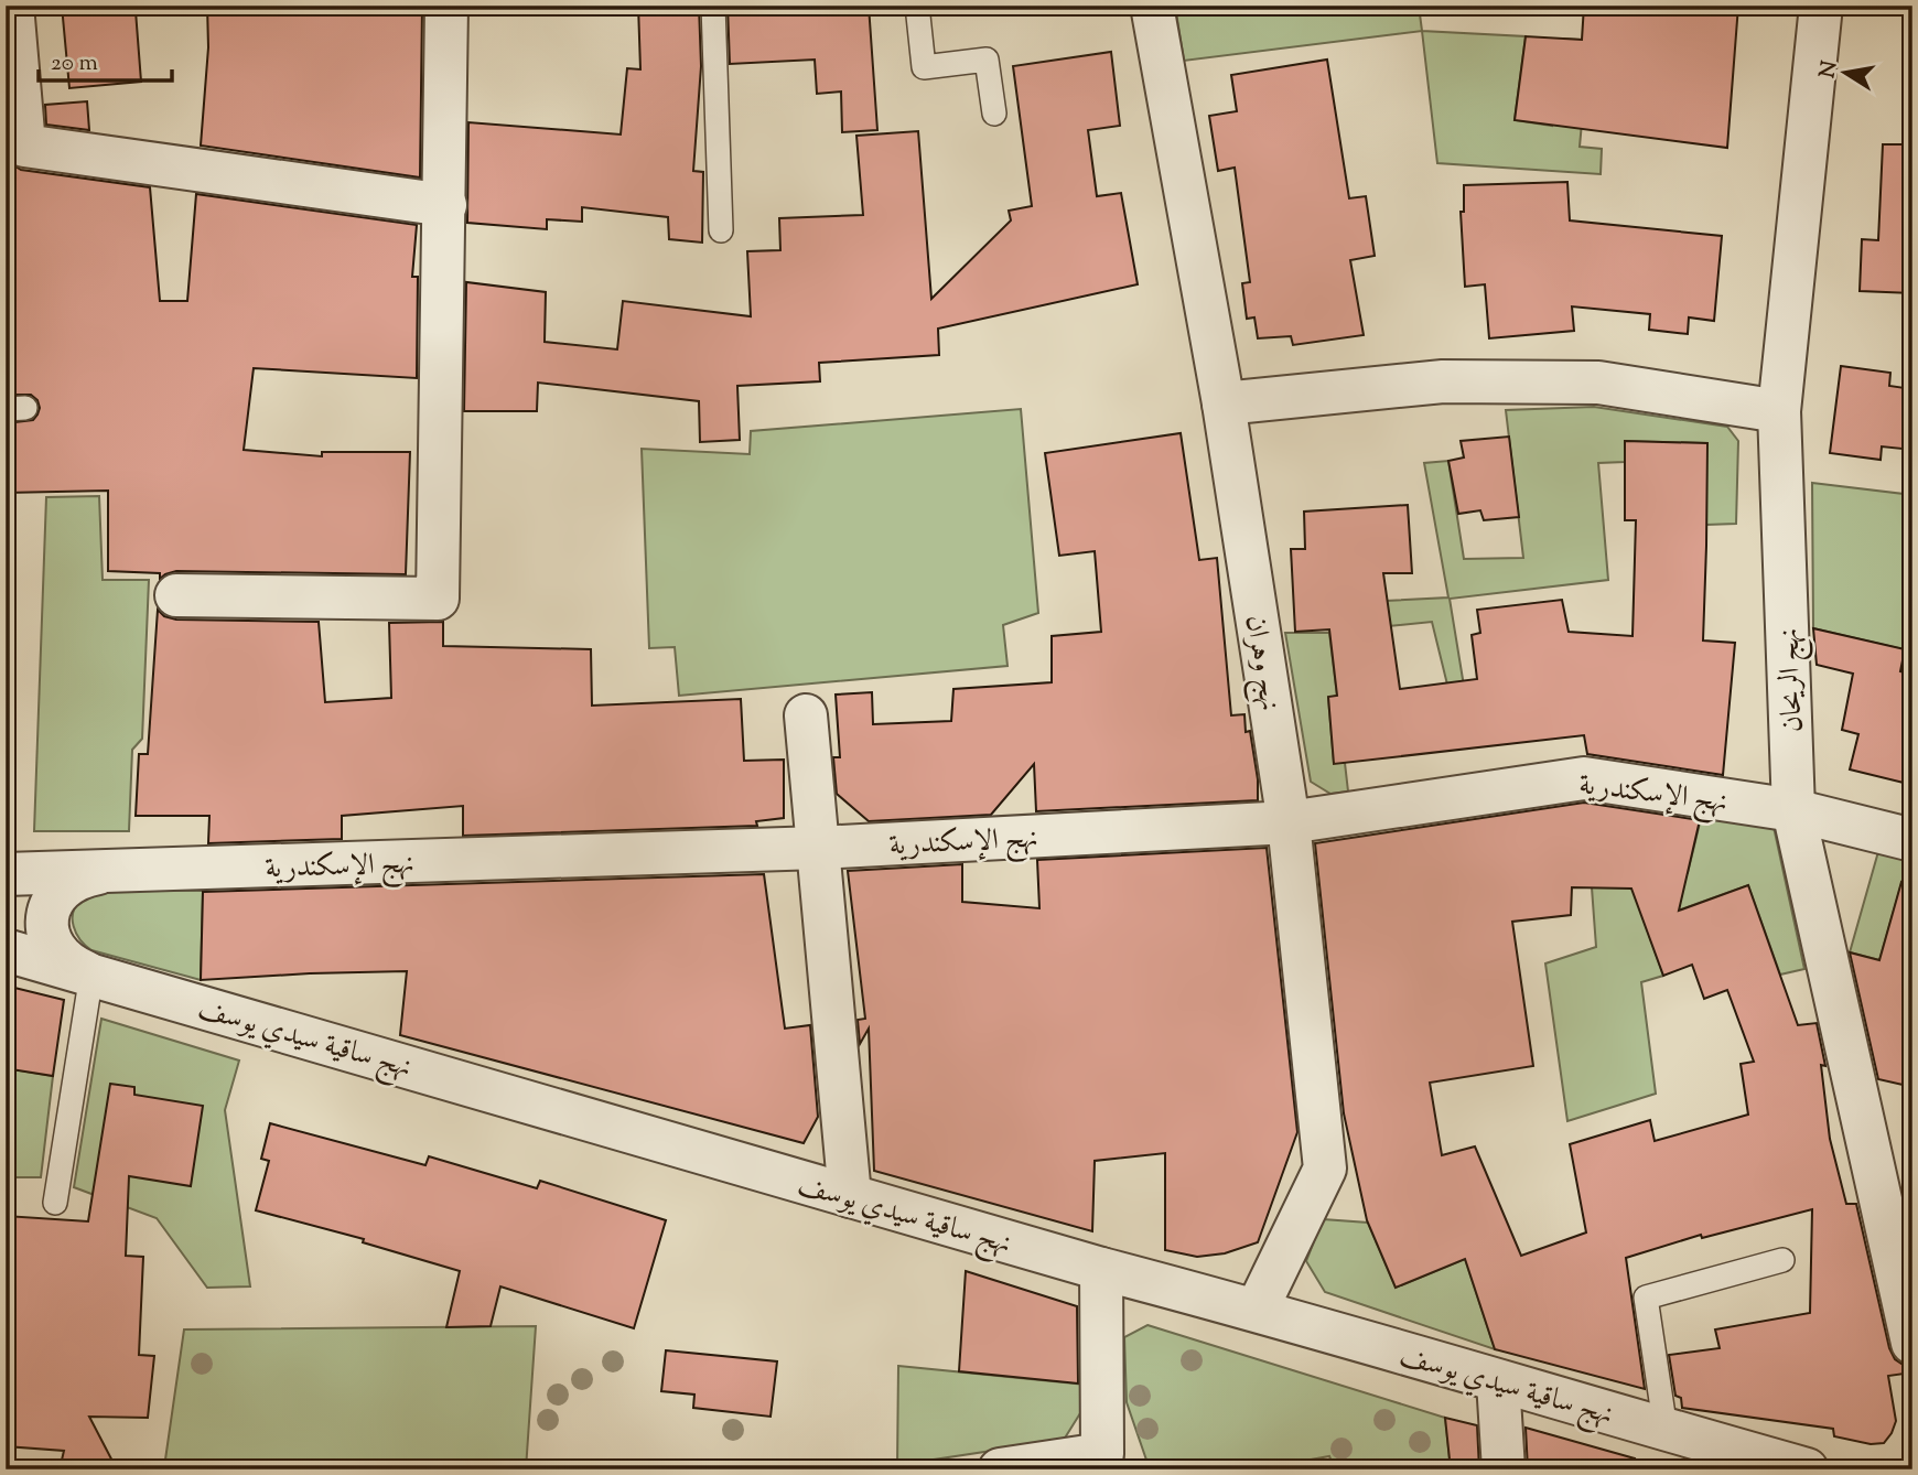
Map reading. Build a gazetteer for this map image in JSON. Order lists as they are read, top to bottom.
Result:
{
  "streets": {
    "street": [
      "نهج وهران",
      "نهج الريحان",
      "نهج الإسكندرية",
      "نهج ساقية سيدي يوسف"
    ]
  },
  "crossings": [
    ["نهج وهران", "نهج الإسكندرية"],
    ["نهج وهران", "نهج ساقية سيدي يوسف"],
    ["نهج الريحان", "نهج الإسكندرية"]
  ],
  "scale_bar": "20 m",
  "north": "left"
}
